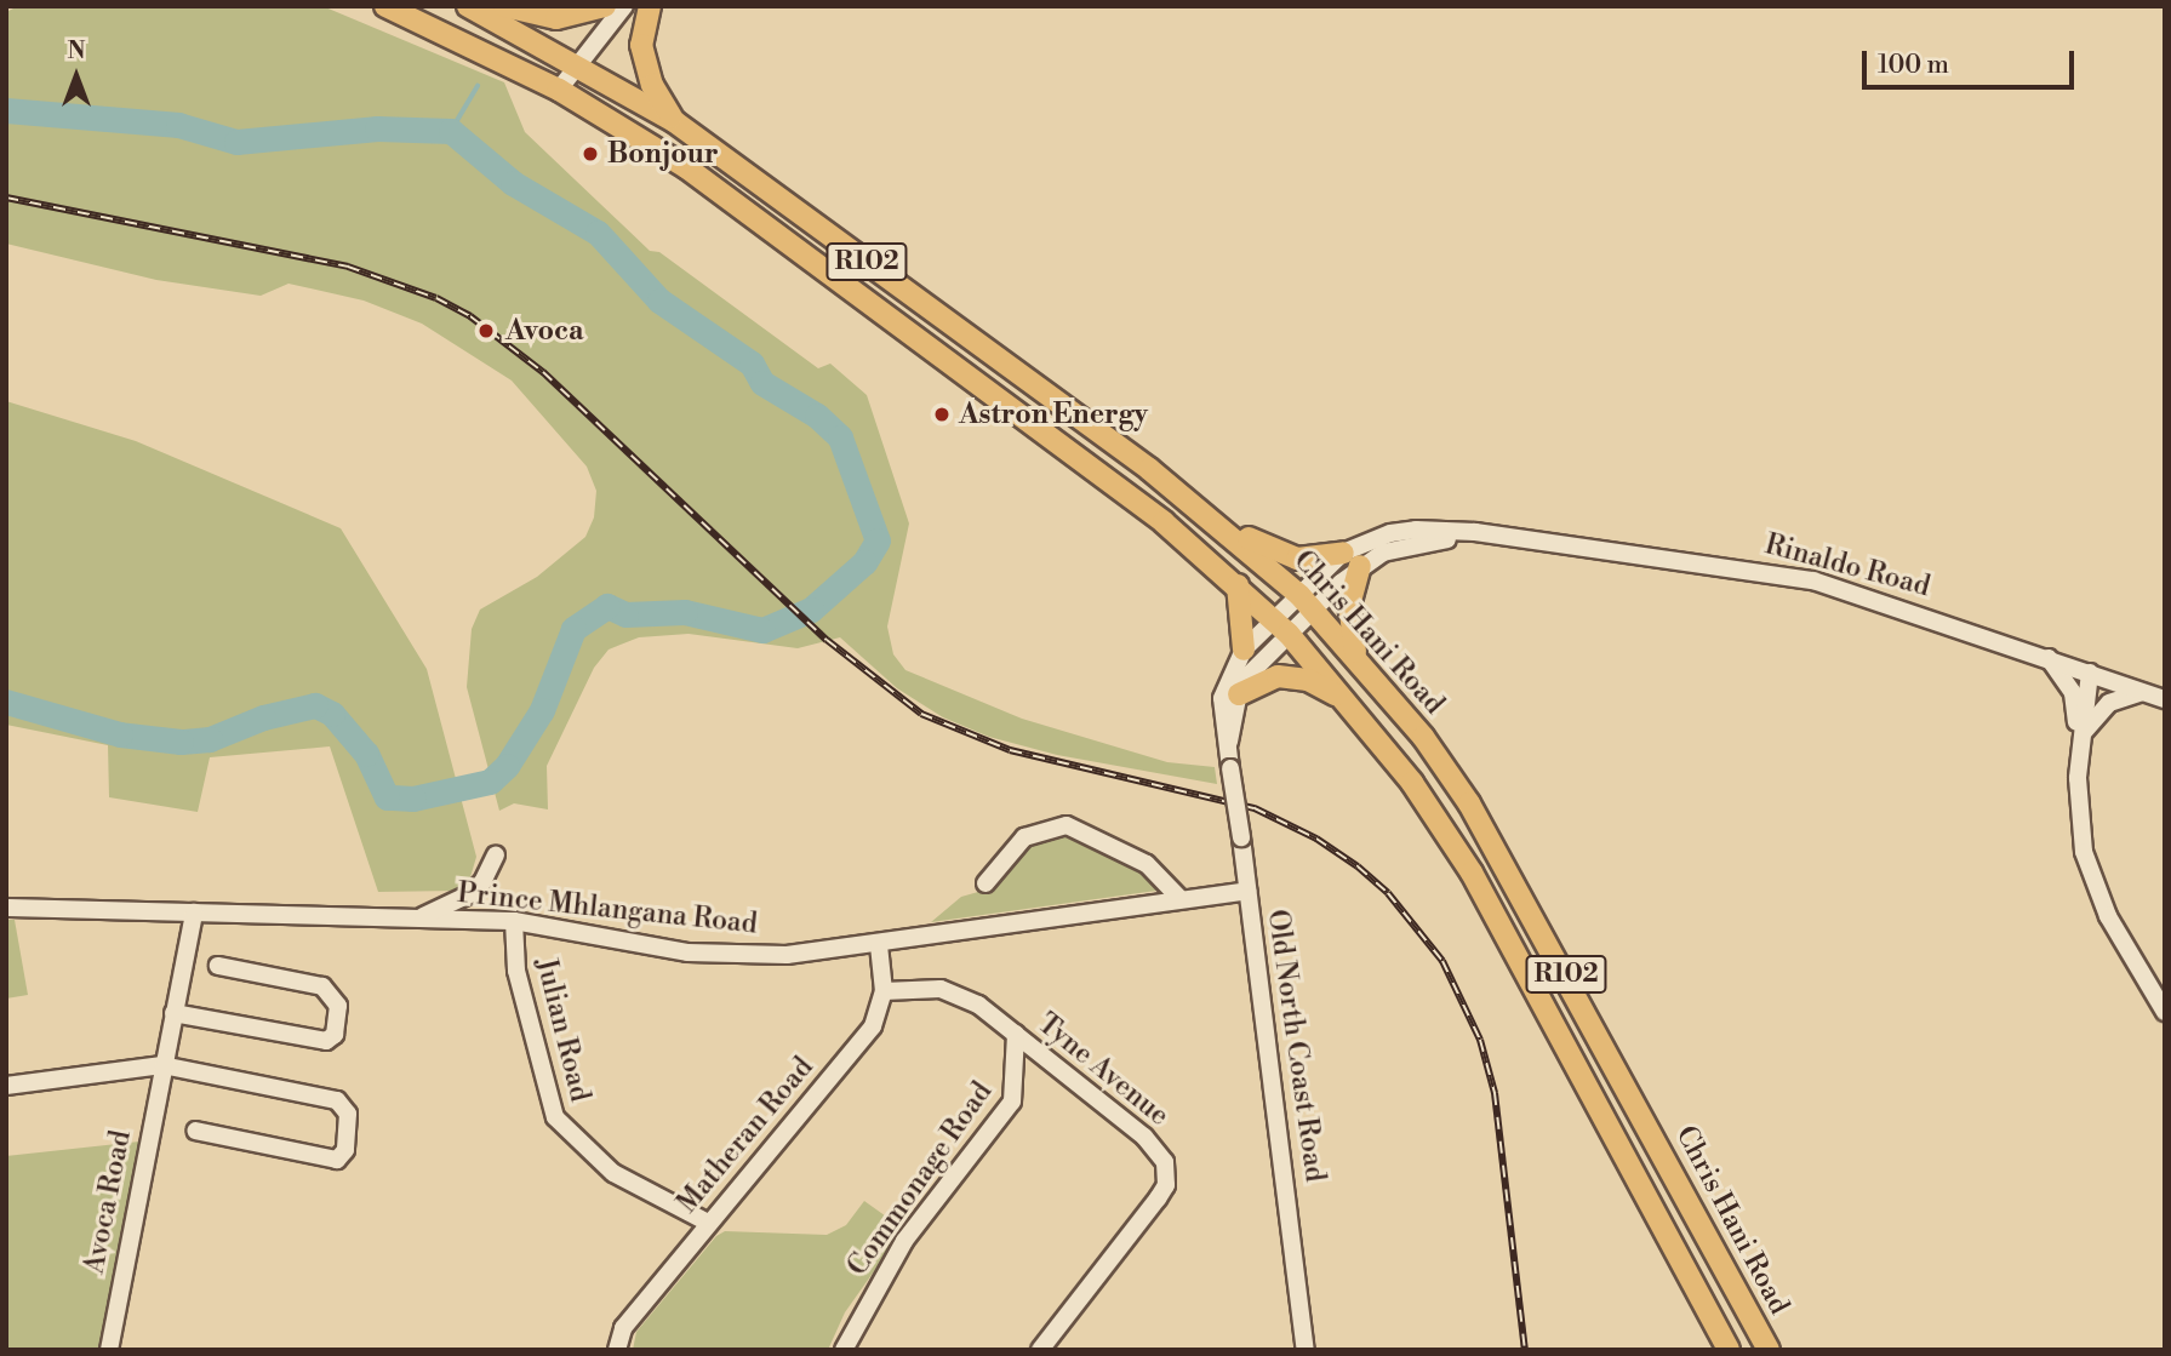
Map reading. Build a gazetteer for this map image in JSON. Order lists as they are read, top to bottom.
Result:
{
  "streets": {
    "main road": ["R102", "Chris Hani Road"],
    "street": [
      "Rinaldo Road",
      "Prince Mhlangana Road",
      "Julian Road",
      "Old North Coast Road",
      "Tyne Avenue",
      "Matheran Road",
      "Commonage Road",
      "Avoca Road"
    ]
  },
  "crossings": [
    ["R102", "Rinaldo Road"],
    ["R102", "Chris Hani Road"],
    ["R102", "Old North Coast Road"],
    ["Rinaldo Road", "Chris Hani Road"],
    ["Rinaldo Road", "Old North Coast Road"],
    ["Prince Mhlangana Road", "Julian Road"],
    ["Prince Mhlangana Road", "Old North Coast Road"],
    ["Prince Mhlangana Road", "Matheran Road"],
    ["Prince Mhlangana Road", "Avoca Road"],
    ["Julian Road", "Matheran Road"],
    ["Tyne Avenue", "Matheran Road"],
    ["Tyne Avenue", "Commonage Road"]
  ],
  "places": ["Bonjour", "Avoca", "Astron Energy"],
  "scale_bar": "100 m",
  "north": "top"
}
